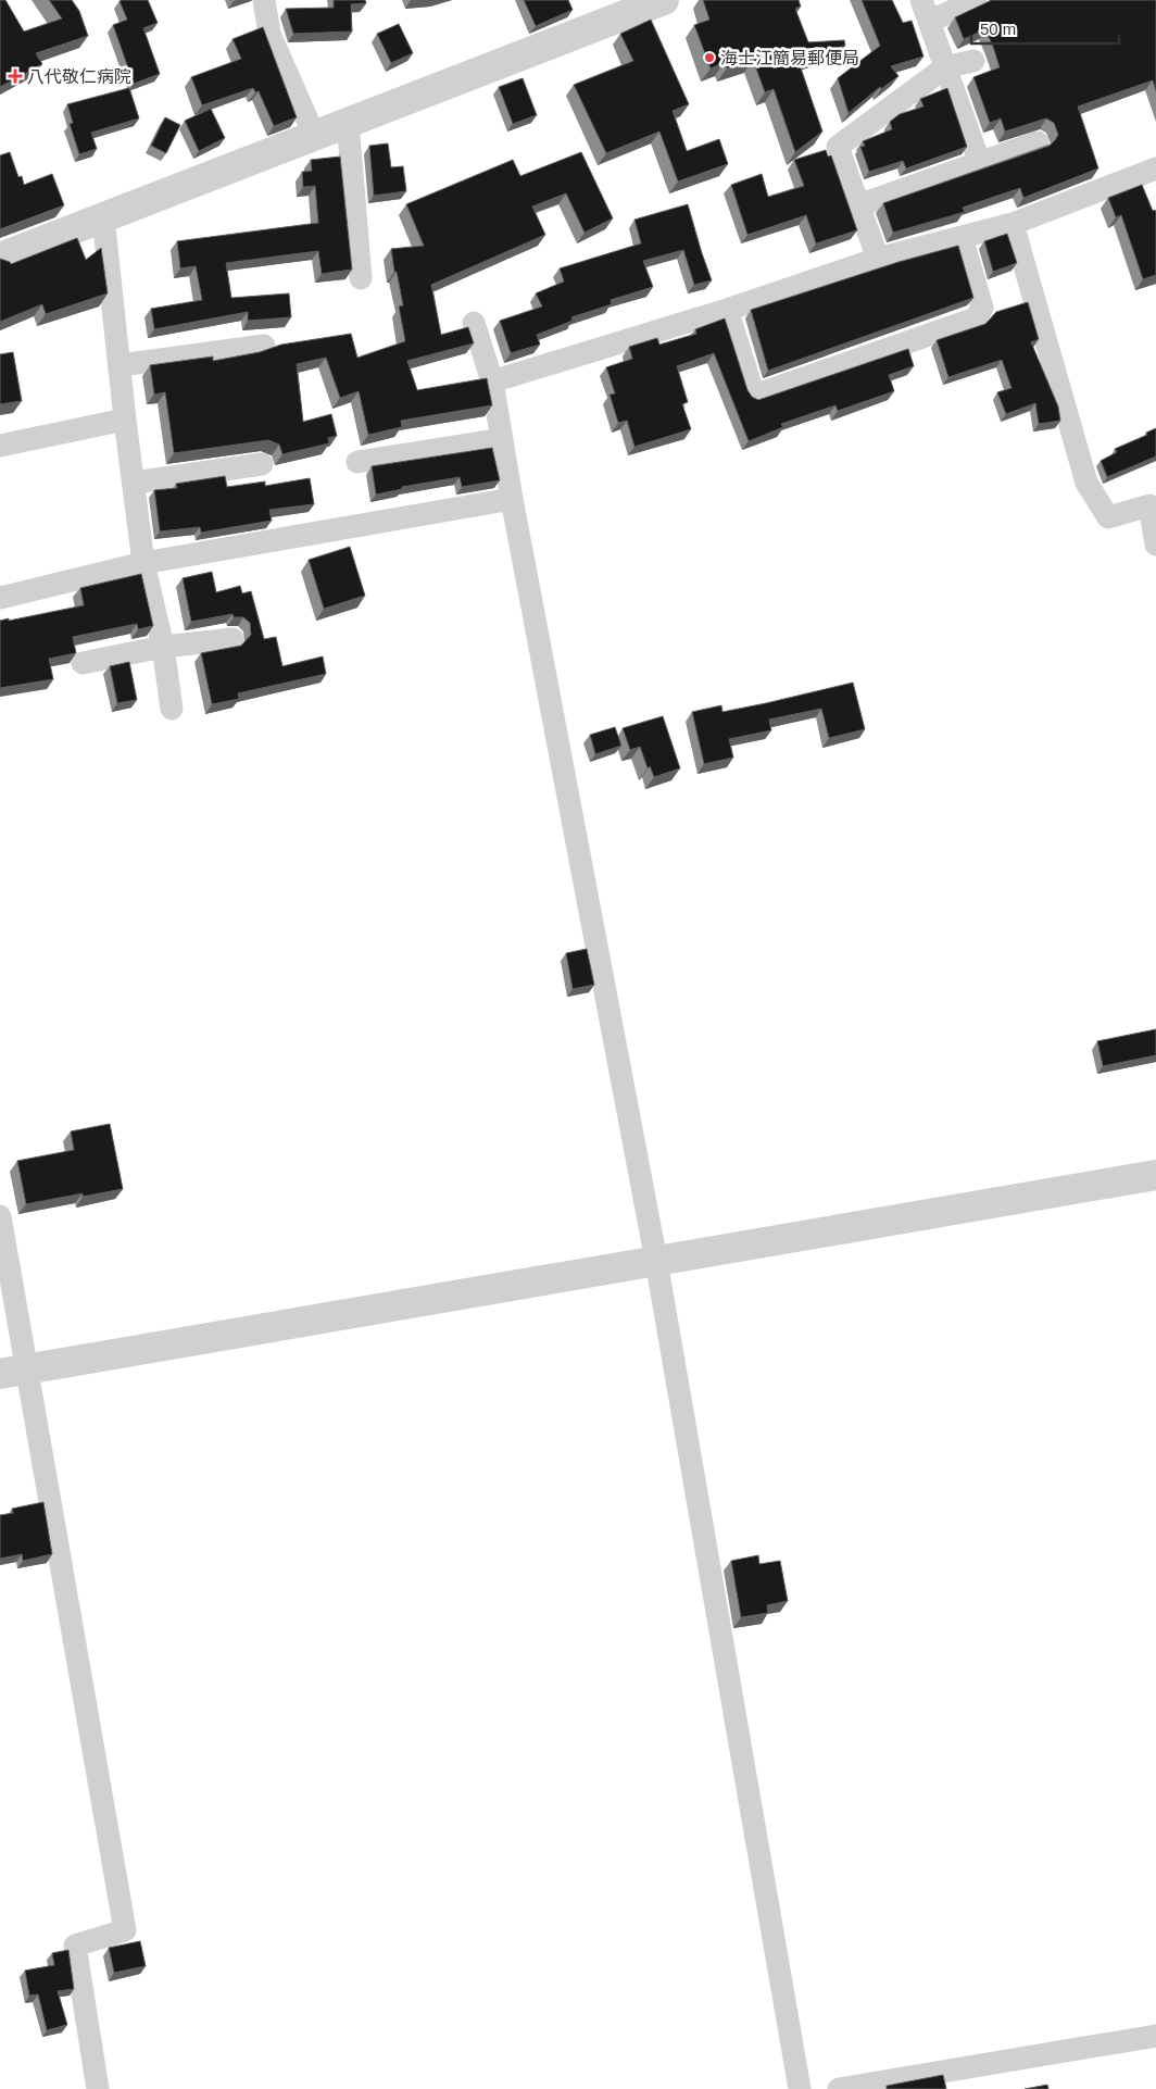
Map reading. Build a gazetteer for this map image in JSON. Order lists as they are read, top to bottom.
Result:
{
  "places": {
    "other": ["海士江簡易郵便局"],
    "health": ["八代敬仁病院"]
  },
  "scale_bar": "50 m"
}
